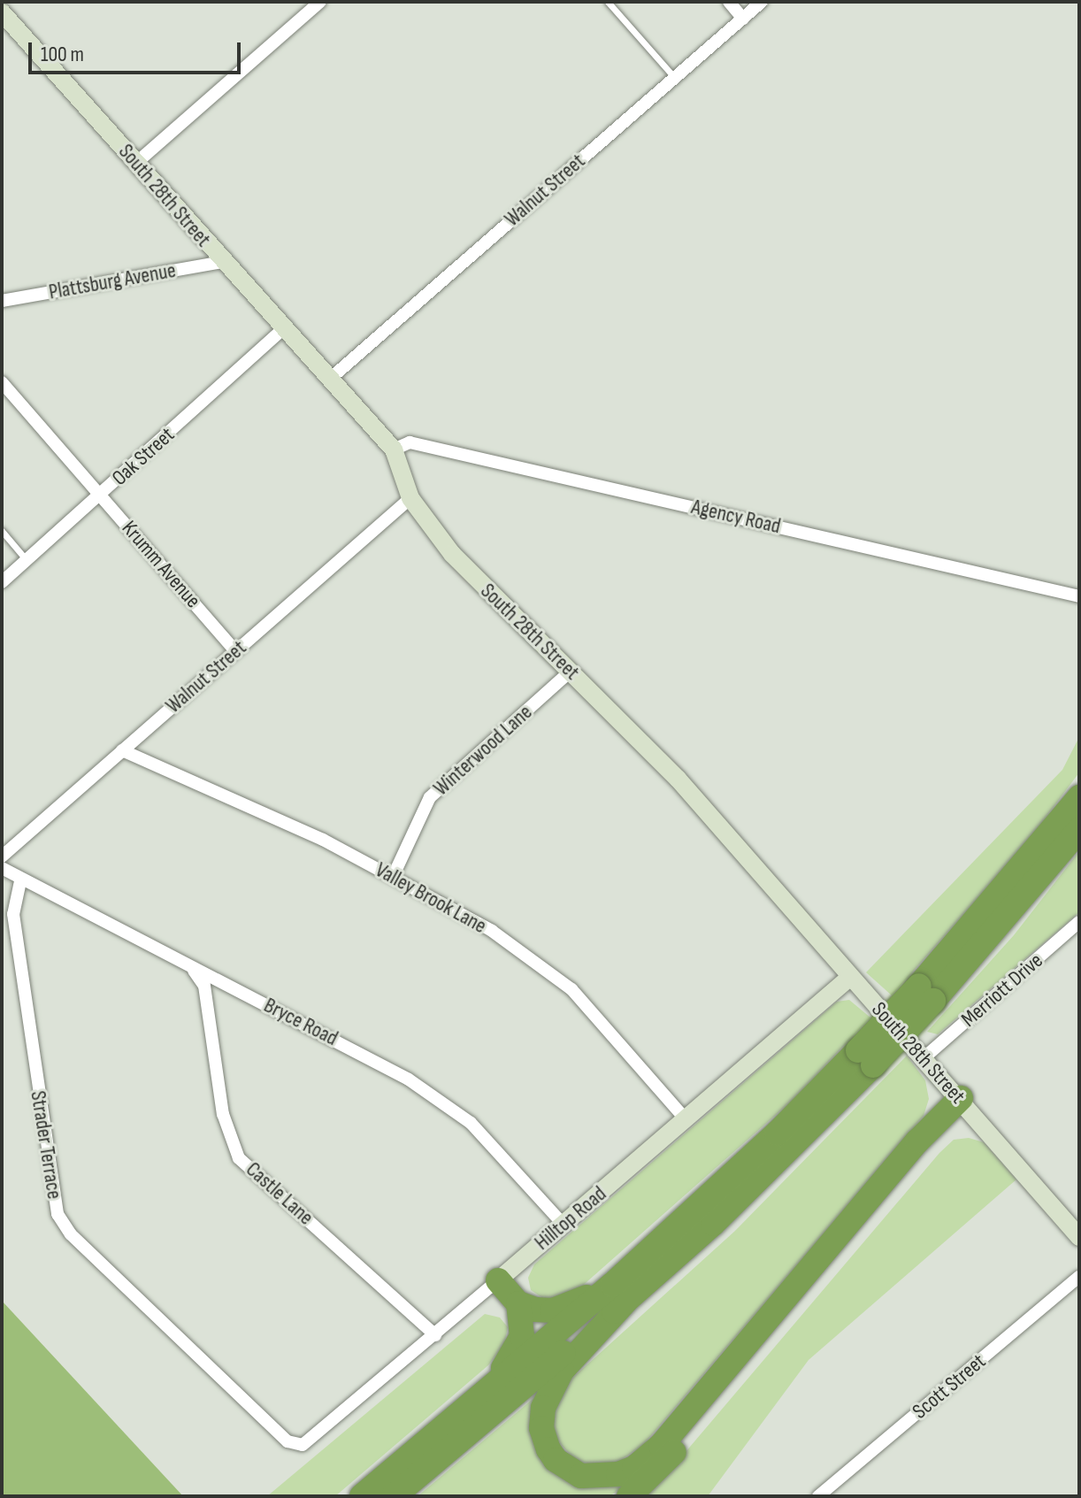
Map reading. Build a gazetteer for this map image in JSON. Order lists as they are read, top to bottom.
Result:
{
  "streets": {
    "street": [
      "Walnut Street",
      "South 28th Street",
      "Plattsburg Avenue",
      "Oak Street",
      "Agency Road",
      "Krumm Avenue",
      "Winterwood Lane",
      "Valley Brook Lane",
      "Merriott Drive",
      "Bryce Road",
      "Strader Terrace",
      "Castle Lane",
      "Hilltop Road",
      "Scott Street"
    ]
  },
  "crossings": [
    ["Walnut Street", "South 28th Street"],
    ["Walnut Street", "Krumm Avenue"],
    ["Walnut Street", "Valley Brook Lane"],
    ["South 28th Street", "Plattsburg Avenue"],
    ["South 28th Street", "Oak Street"],
    ["South 28th Street", "Agency Road"],
    ["South 28th Street", "Winterwood Lane"],
    ["South 28th Street", "Merriott Drive"],
    ["South 28th Street", "Hilltop Road"],
    ["Oak Street", "Krumm Avenue"],
    ["Winterwood Lane", "Valley Brook Lane"],
    ["Valley Brook Lane", "Hilltop Road"],
    ["Bryce Road", "Strader Terrace"],
    ["Bryce Road", "Castle Lane"],
    ["Bryce Road", "Hilltop Road"],
    ["Strader Terrace", "Hilltop Road"],
    ["Castle Lane", "Hilltop Road"]
  ],
  "scale_bar": "100 m"
}
